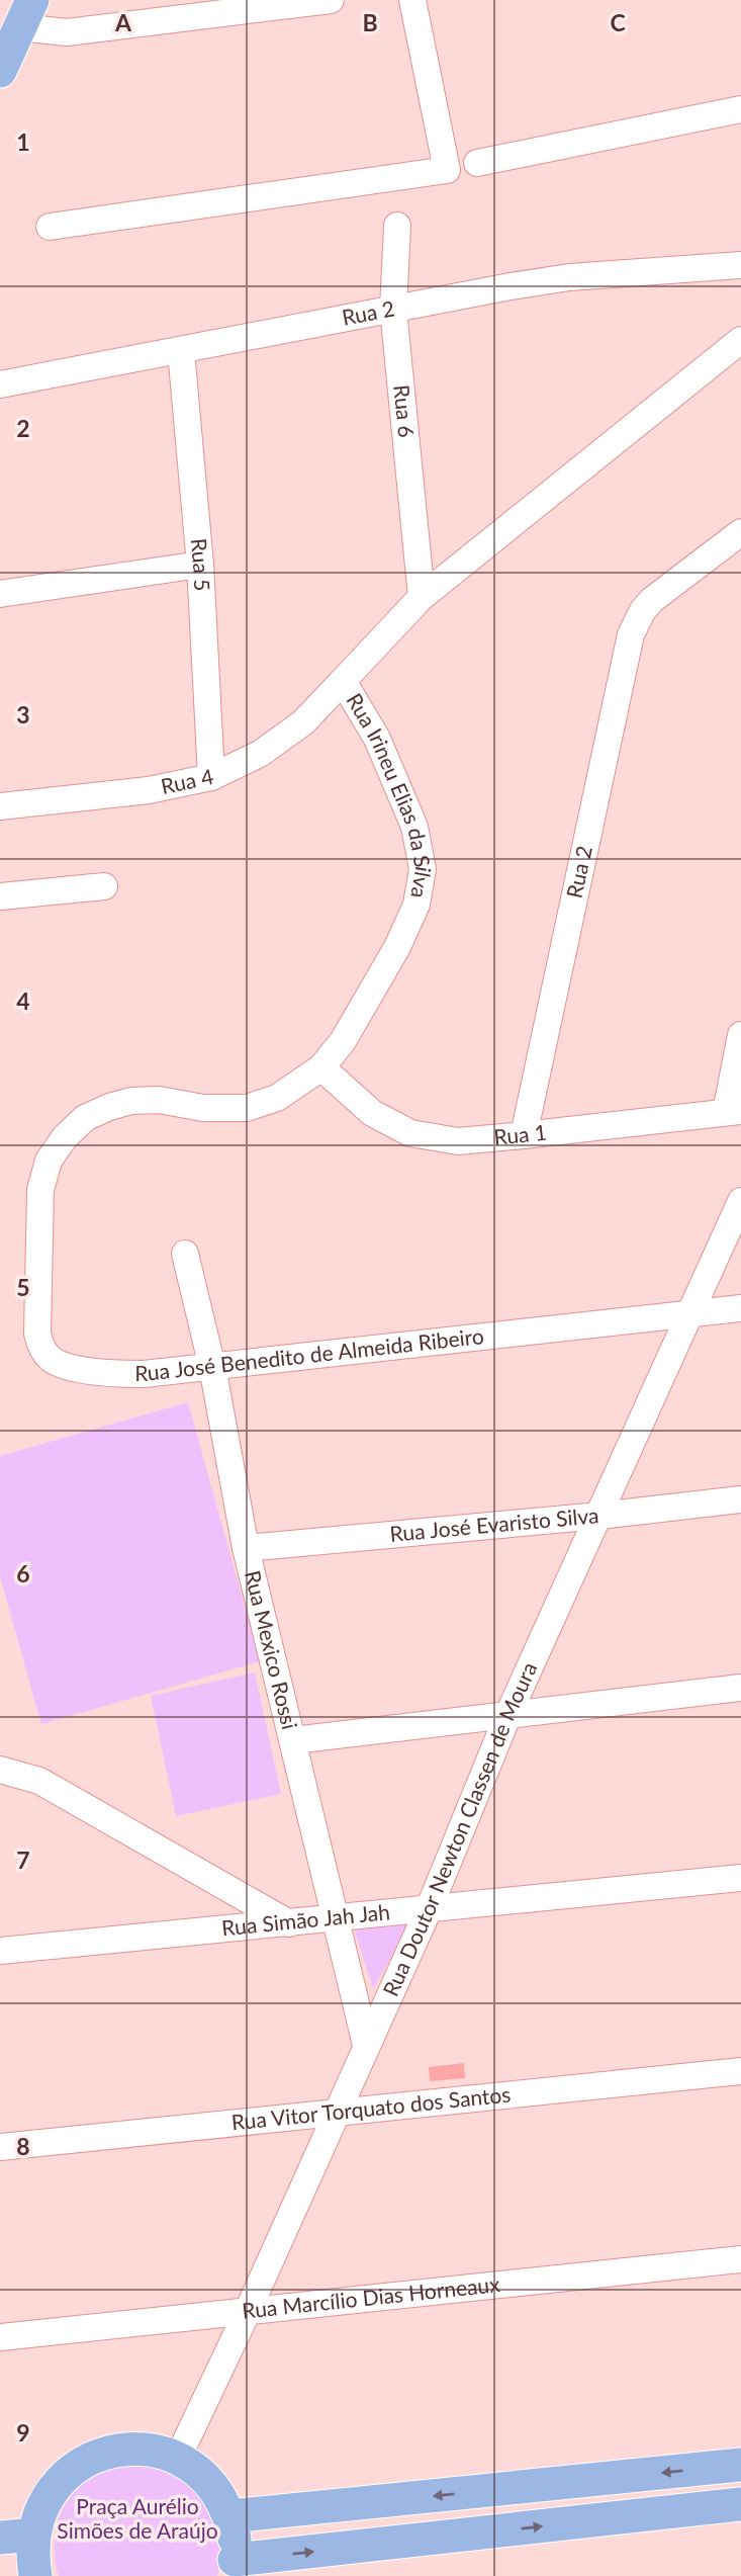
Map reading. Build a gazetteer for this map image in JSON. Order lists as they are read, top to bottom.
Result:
{
  "streets": {
    "street": [
      "Rua 2",
      "Rua 6",
      "Rua 5",
      "Rua 4",
      "Rua Irineu Elias da Silva",
      "Rua 1",
      "Rua José Benedito de Almeida Ribeiro",
      "Rua José Evaristo Silva",
      "Rua Mexico Rossi",
      "Rua Doutor Newton Classen de Moura",
      "Rua Simão Jah Jah",
      "Rua Vitor Torquato dos Santos",
      "Rua Marcílio Dias Horneaux"
    ]
  },
  "crossings": [
    ["Rua 2", "Rua 6"],
    ["Rua 2", "Rua 5"],
    ["Rua 2", "Rua 1"],
    ["Rua 6", "Rua Irineu Elias da Silva"],
    ["Rua 5", "Rua 4"],
    ["Rua 4", "Rua Irineu Elias da Silva"],
    ["Rua Irineu Elias da Silva", "Rua 1"],
    ["Rua Irineu Elias da Silva", "Rua José Benedito de Almeida Ribeiro"],
    ["Rua José Benedito de Almeida Ribeiro", "Rua Mexico Rossi"],
    ["Rua José Benedito de Almeida Ribeiro", "Rua Doutor Newton Classen de Moura"],
    ["Rua José Evaristo Silva", "Rua Mexico Rossi"],
    ["Rua José Evaristo Silva", "Rua Doutor Newton Classen de Moura"],
    ["Rua Mexico Rossi", "Rua Doutor Newton Classen de Moura"],
    ["Rua Mexico Rossi", "Rua Simão Jah Jah"],
    ["Rua Doutor Newton Classen de Moura", "Rua Simão Jah Jah"],
    ["Rua Doutor Newton Classen de Moura", "Rua Vitor Torquato dos Santos"],
    ["Rua Doutor Newton Classen de Moura", "Rua Marcílio Dias Horneaux"]
  ],
  "parks": ["Praça Aurélio Simões de Araújo"],
  "grid": {
    "columns": ["A", "B", "C"],
    "rows": [
      "1",
      "2",
      "3",
      "4",
      "5",
      "6",
      "7",
      "8",
      "9"
    ]
  }
}
